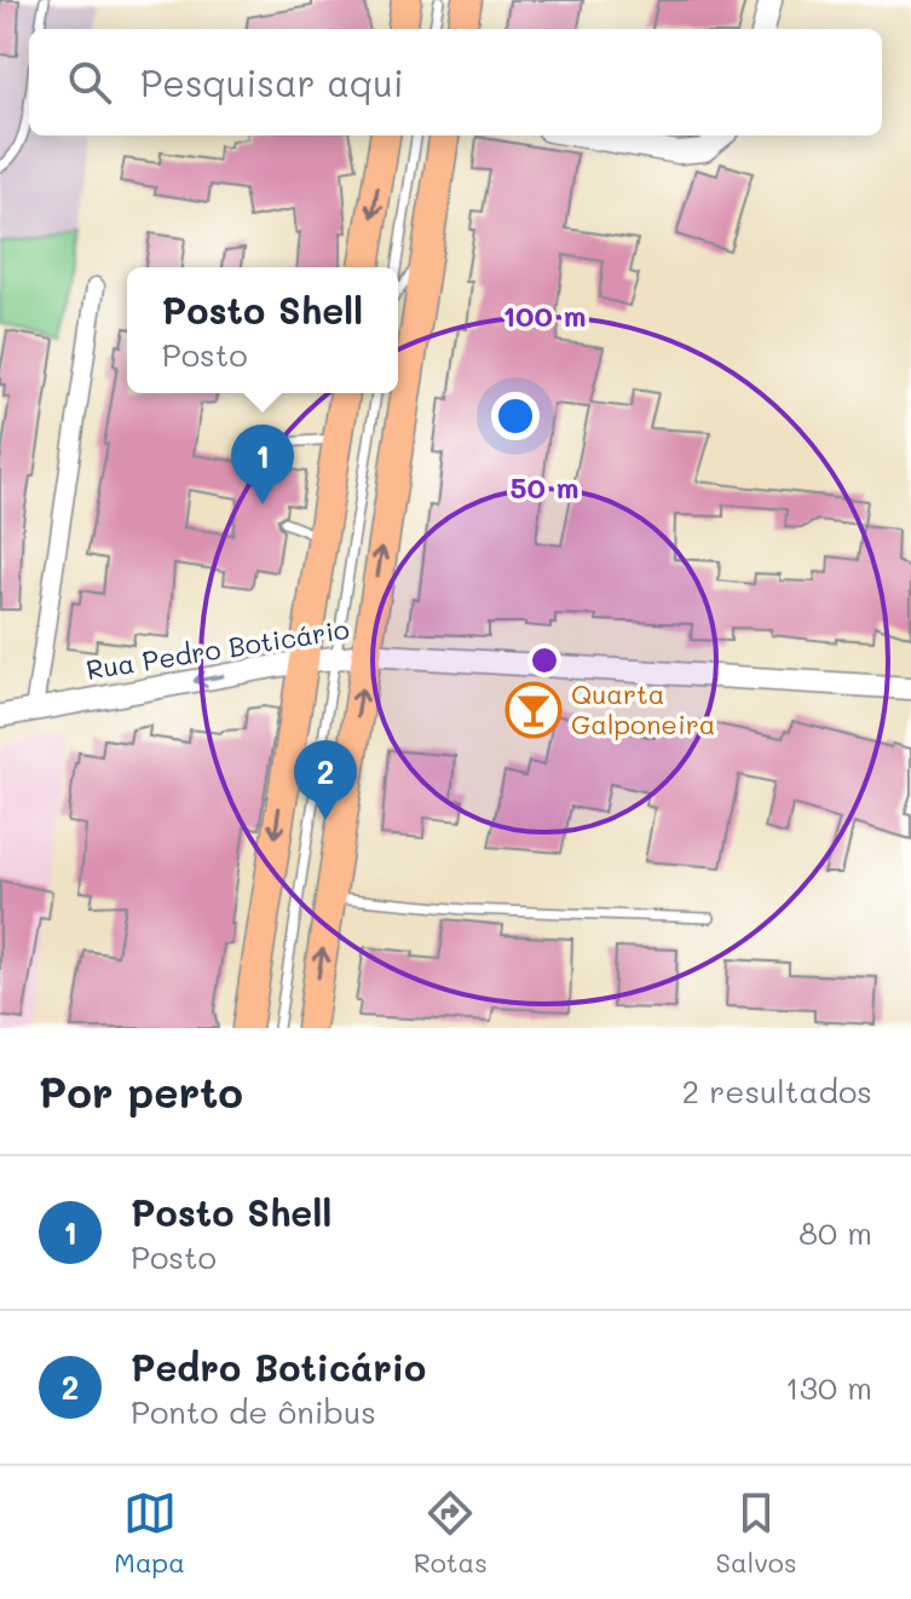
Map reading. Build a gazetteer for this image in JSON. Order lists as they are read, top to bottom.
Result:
{
  "streets": {
    "street": ["Rua Pedro Boticário"]
  },
  "places": {
    "bar": ["Quarta Galponeira"]
  },
  "page": {
    "search": "Pesquisar aqui",
    "popup": ["Posto Shell", "Posto"],
    "pins": ["1", "2"],
    "heading": ["Por perto", "2 resultados"],
    "list": [
      {
        "mark": "1",
        "name": "Posto Shell",
        "note": "Posto",
        "value": "80 m"
      },
      {
        "mark": "2",
        "name": "Pedro Boticário",
        "note": "Ponto de ônibus",
        "value": "130 m"
      }
    ],
    "nav": ["Mapa", "Rotas", "Salvos"]
  },
  "rings": ["100 m", "50 m"]
}
